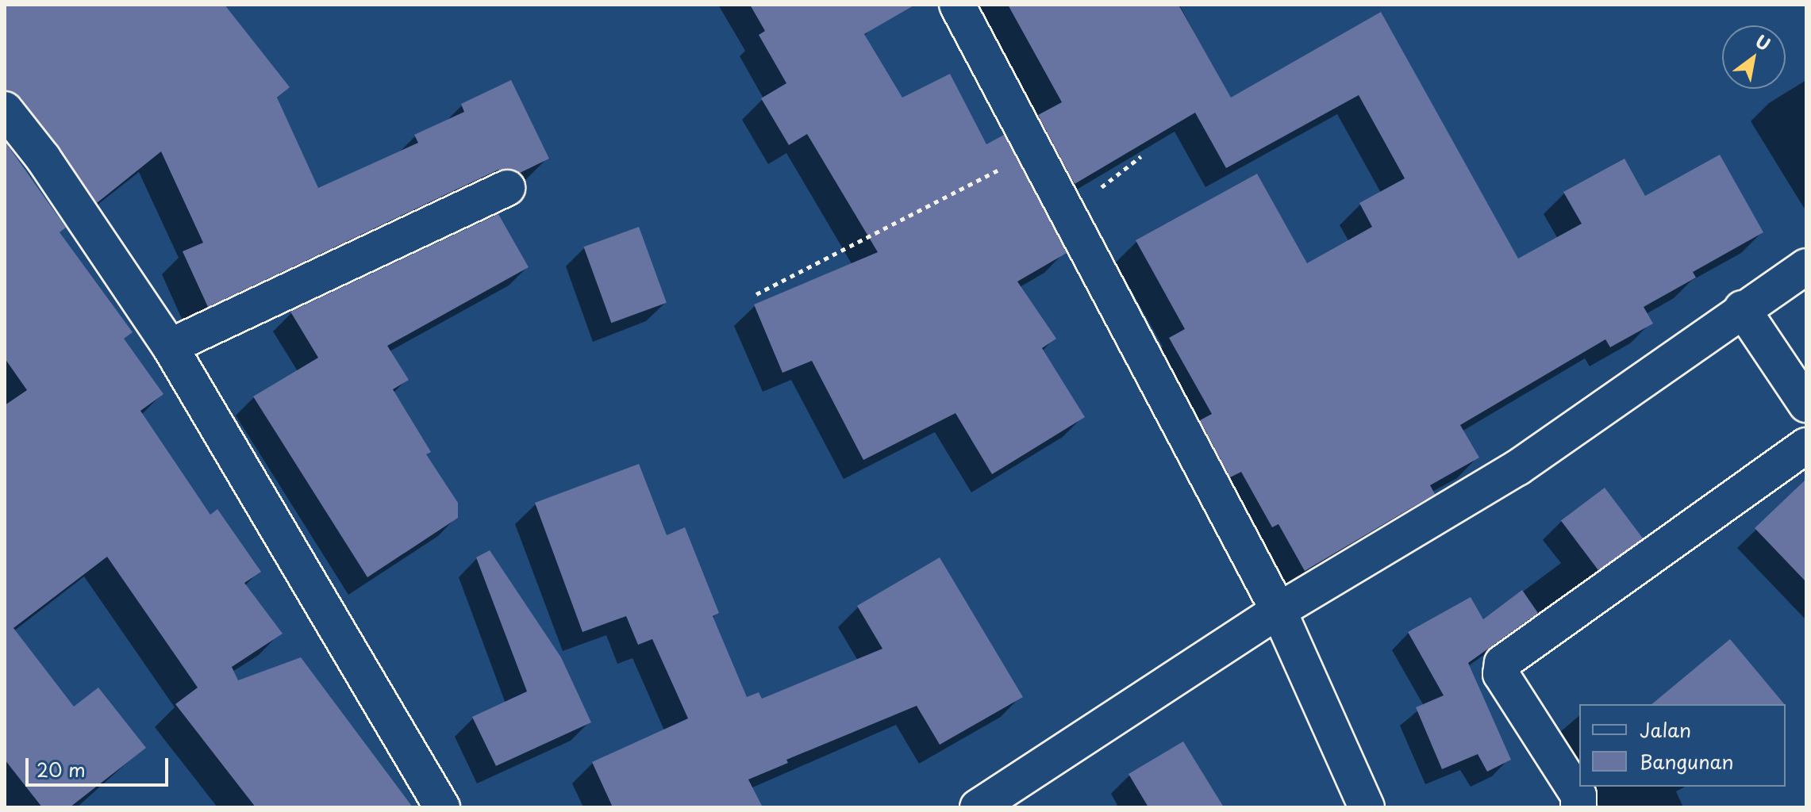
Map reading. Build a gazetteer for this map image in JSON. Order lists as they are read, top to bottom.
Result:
{
  "legend": ["Jalan", "Bangunan"],
  "scale_bar": "20 m",
  "north": "top right"
}
